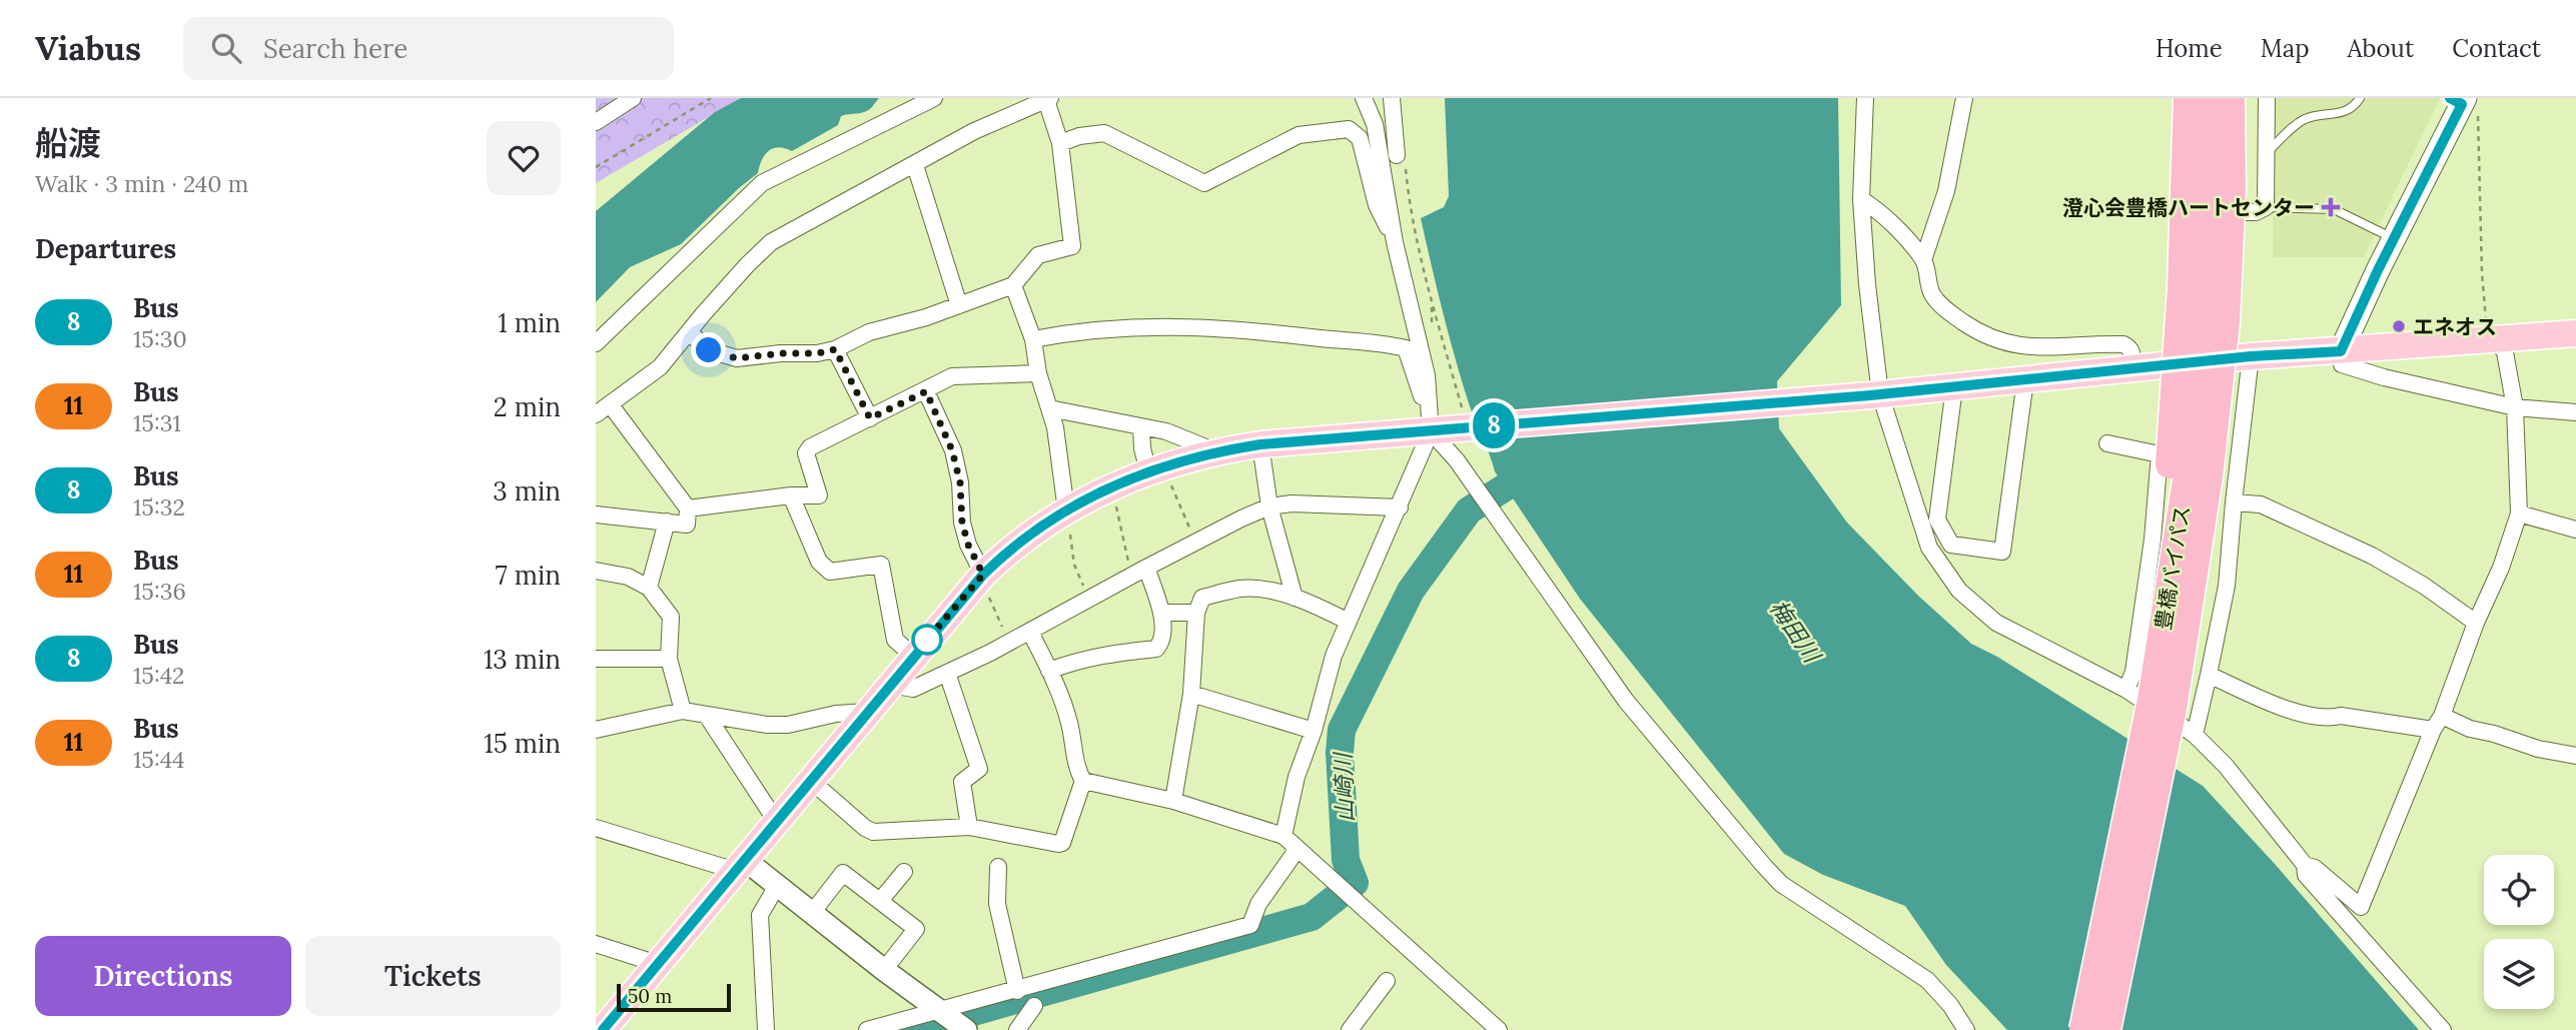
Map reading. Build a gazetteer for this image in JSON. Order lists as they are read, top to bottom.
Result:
{
  "streets": {
    "highway": ["豊橋バイパス"]
  },
  "water": ["梅田川", "山崎川"],
  "places": {
    "health": ["澄心会豊橋ハートセンター"],
    "other": ["エネオス"]
  },
  "lines": ["bus line 8"],
  "scale_bar": "50 m",
  "page": {
    "header": "Viabus",
    "search": "Search here",
    "nav": [
      "Home",
      "Map",
      "About",
      "Contact"
    ],
    "heading": [
      ["船渡", "Walk · 3 min · 240 m"],
      "Departures"
    ],
    "on_map": "8",
    "list": [
      {
        "mark": "8",
        "name": "Bus",
        "note": "15:30",
        "value": "1 min"
      },
      {
        "mark": "11",
        "name": "Bus",
        "note": "15:31",
        "value": "2 min"
      },
      {
        "mark": "8",
        "name": "Bus",
        "note": "15:32",
        "value": "3 min"
      },
      {
        "mark": "11",
        "name": "Bus",
        "note": "15:36",
        "value": "7 min"
      },
      {
        "mark": "8",
        "name": "Bus",
        "note": "15:42",
        "value": "13 min"
      },
      {
        "mark": "11",
        "name": "Bus",
        "note": "15:44",
        "value": "15 min"
      }
    ],
    "buttons": ["Directions", "Tickets"],
    "scale": "50 m"
  }
}
